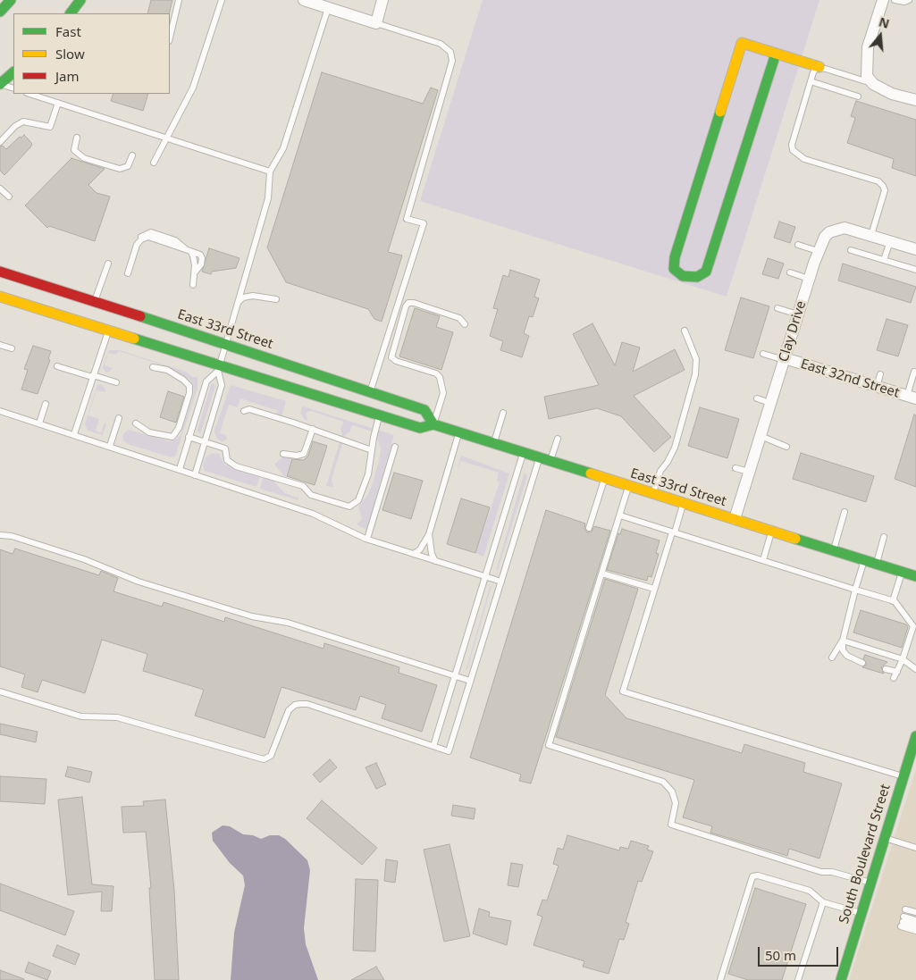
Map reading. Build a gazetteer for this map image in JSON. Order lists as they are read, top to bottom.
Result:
{
  "streets": {
    "main road": ["East 33rd Street", "South Boulevard Street"],
    "street": ["Clay Drive", "East 32nd Street"]
  },
  "crossings": [
    ["East 33rd Street", "Clay Drive"],
    ["Clay Drive", "East 32nd Street"]
  ],
  "legend": ["Fast", "Slow", "Jam"],
  "scale_bar": "50 m",
  "north": "top"
}
